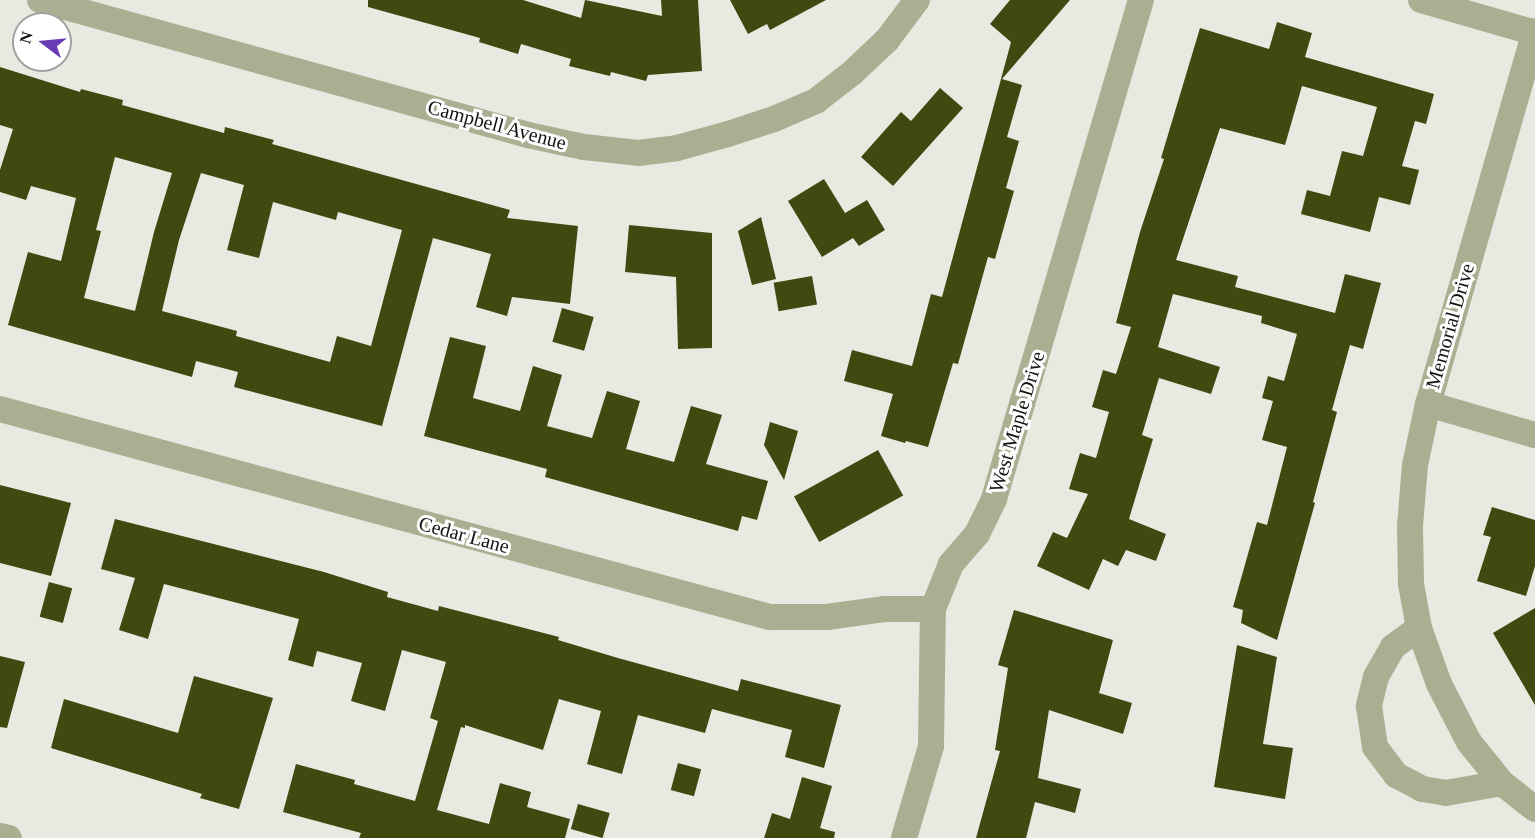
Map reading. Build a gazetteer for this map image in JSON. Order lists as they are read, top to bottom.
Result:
{
  "streets": {
    "street": [
      "Campbell Avenue",
      "Memorial Drive",
      "West Maple Drive",
      "Cedar Lane"
    ]
  },
  "crossings": [
    ["West Maple Drive", "Cedar Lane"]
  ],
  "north": "left"
}
